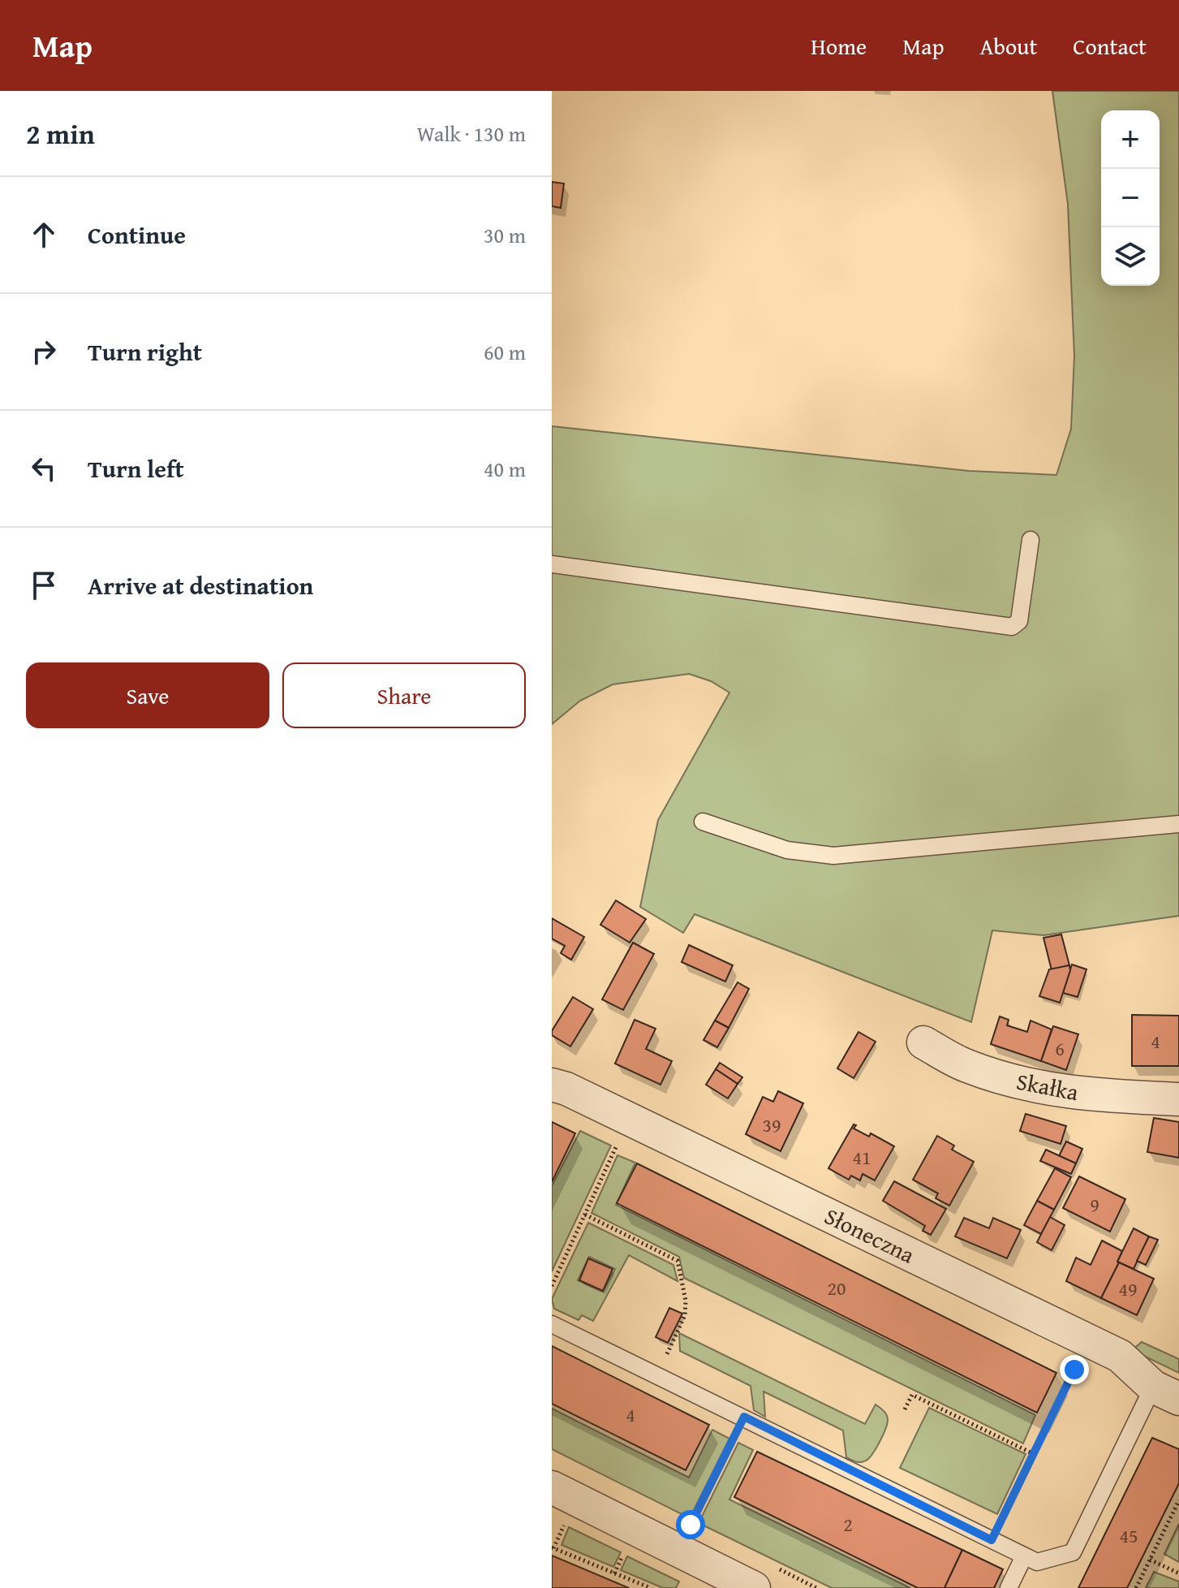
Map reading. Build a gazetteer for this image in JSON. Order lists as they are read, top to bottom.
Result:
{
  "streets": {
    "street": ["Skałka", "Słoneczna"]
  },
  "house_numbers": [
    "4",
    "6",
    "39",
    "41",
    "9",
    "20",
    "49",
    "4",
    "2",
    "45"
  ],
  "page": {
    "header": "Map",
    "nav": [
      "Home",
      "Map",
      "About",
      "Contact"
    ],
    "heading": ["2 min", "Walk · 130 m"],
    "map_buttons": ["+", "−"],
    "list": [
      ["Continue", "30 m"],
      ["Turn right", "60 m"],
      ["Turn left", "40 m"],
      "Arrive at destination"
    ],
    "buttons": ["Save", "Share"]
  }
}
